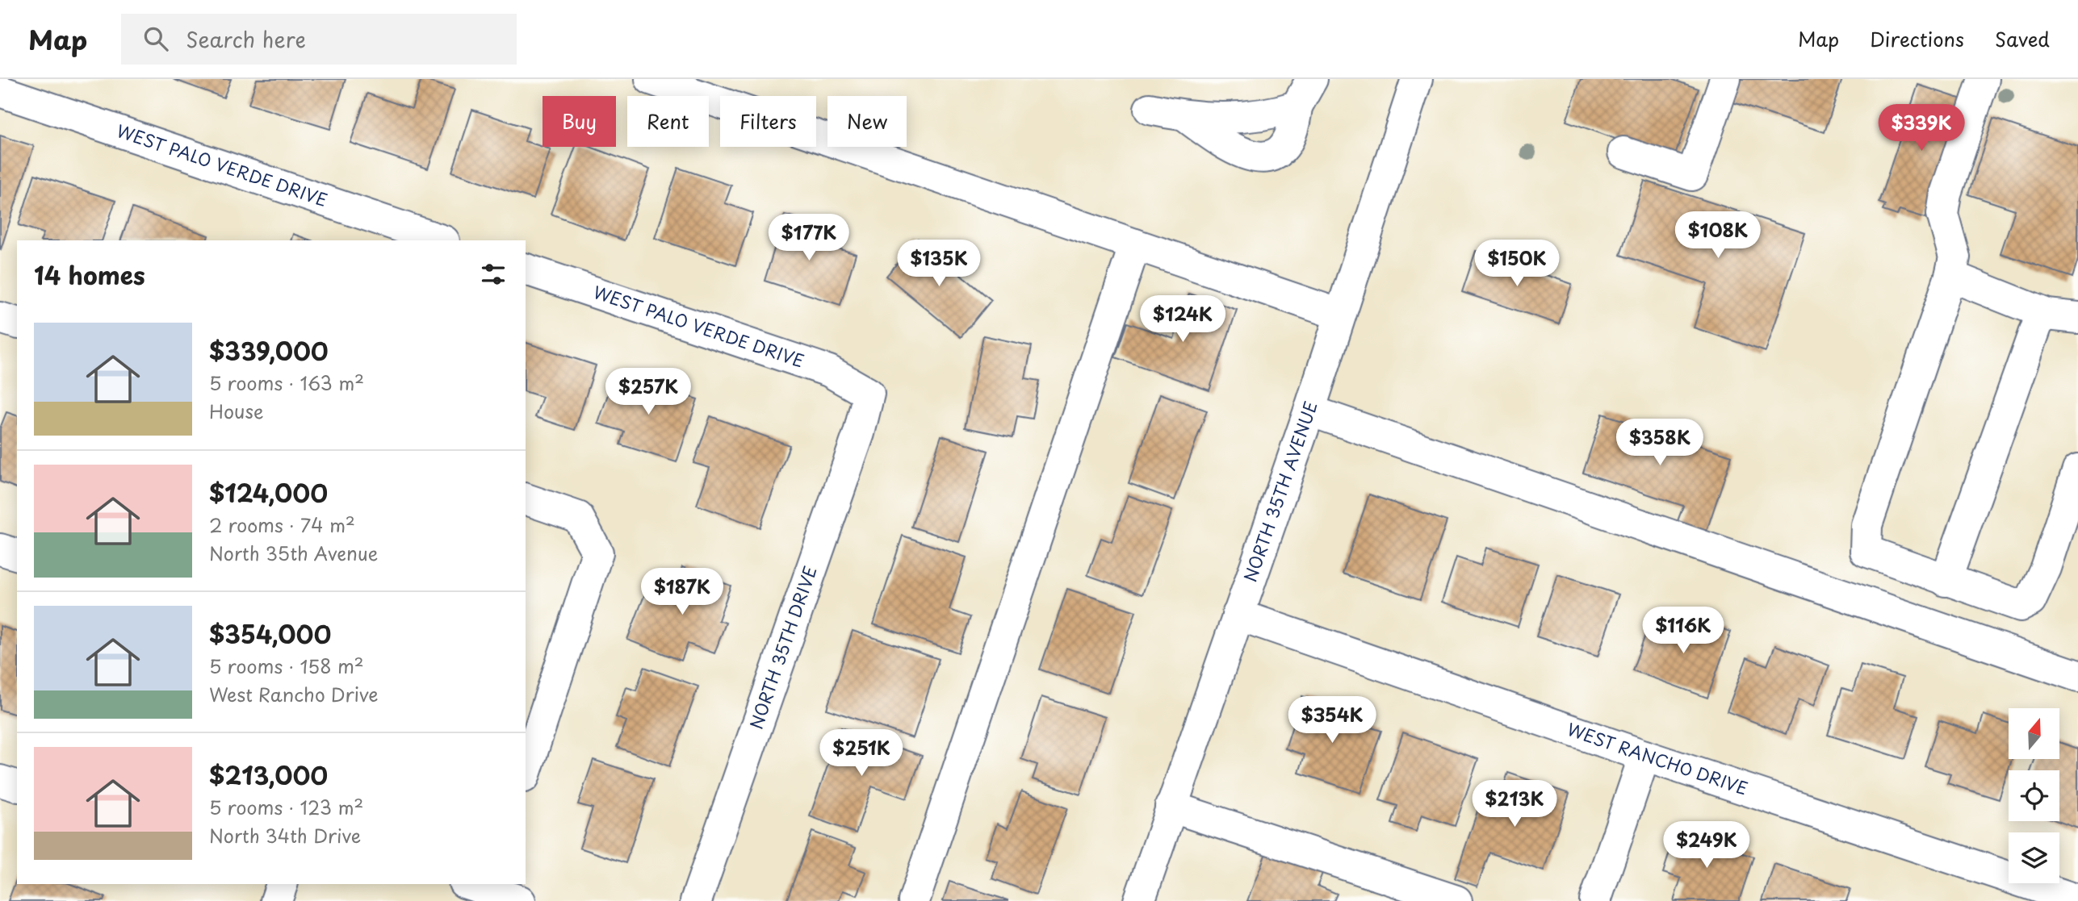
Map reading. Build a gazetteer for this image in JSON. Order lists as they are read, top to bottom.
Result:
{
  "streets": {
    "street": [
      "WEST PALO VERDE DRIVE",
      "NORTH 35TH AVENUE",
      "NORTH 35TH DRIVE",
      "WEST RANCHO DRIVE"
    ]
  },
  "crossings": [
    ["WEST PALO VERDE DRIVE", "NORTH 35TH DRIVE"],
    ["NORTH 35TH AVENUE", "WEST RANCHO DRIVE"]
  ],
  "north": "top",
  "page": {
    "header": "Map",
    "search": "Search here",
    "nav": ["Map", "Directions", "Saved"],
    "chip": [
      "Buy",
      "Rent",
      "Filters",
      "New"
    ],
    "price": [
      "$339K",
      "$108K",
      "$177K",
      "$135K",
      "$150K",
      "$124K",
      "$257K",
      "$358K",
      "$187K",
      "$116K",
      "$354K",
      "$251K",
      "$213K",
      "$249K"
    ],
    "heading": "14 homes",
    "list": [
      {
        "name": "$339,000",
        "note": "5 rooms · 163 m² · House"
      },
      {
        "name": "$124,000",
        "note": "2 rooms · 74 m² · North 35th Avenue"
      },
      {
        "name": "$354,000",
        "note": "5 rooms · 158 m² · West Rancho Drive"
      },
      {
        "name": "$213,000",
        "note": "5 rooms · 123 m² · North 34th Drive"
      }
    ]
  }
}
